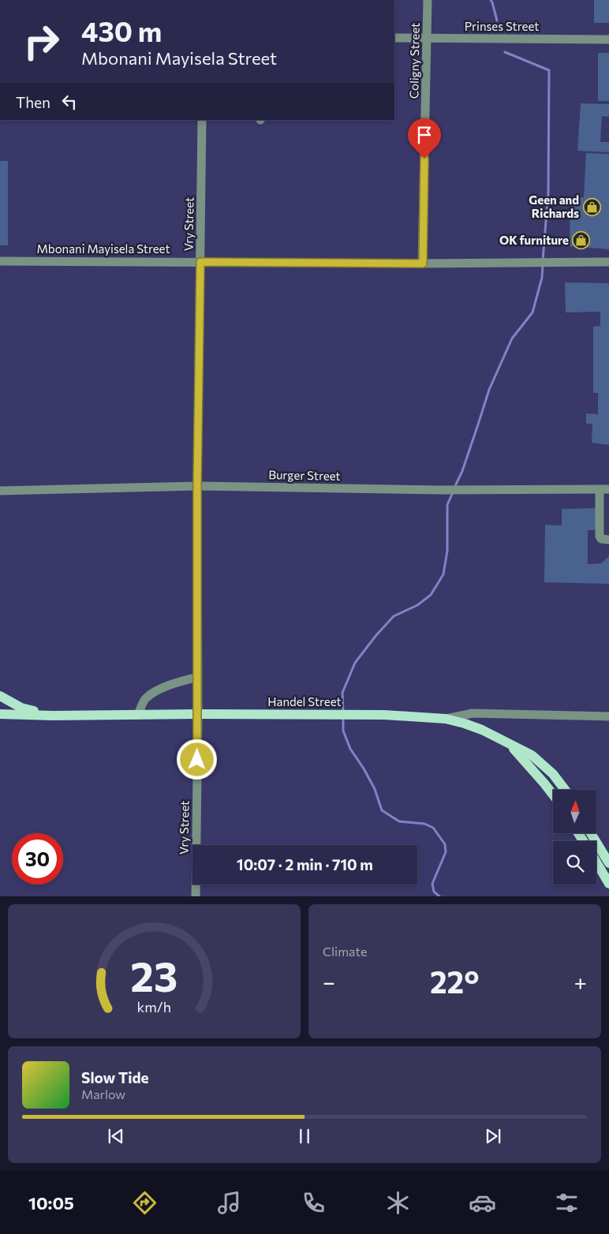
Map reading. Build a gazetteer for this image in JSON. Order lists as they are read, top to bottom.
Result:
{
  "streets": {
    "main road": ["Handel Street"],
    "street": [
      "Prinses Street",
      "Coligny Street",
      "Vry Street",
      "Mbonani Mayisela Street",
      "Burger Street"
    ]
  },
  "crossings": [
    ["Prinses Street", "Coligny Street"],
    ["Coligny Street", "Mbonani Mayisela Street"],
    ["Vry Street", "Mbonani Mayisela Street"],
    ["Vry Street", "Burger Street"],
    ["Vry Street", "Handel Street"]
  ],
  "places": {
    "shop": ["Geen and Richards", "OK furniture"]
  },
  "north": "top",
  "page": {
    "turn": ["430 m", "Mbonani Mayisela Street"],
    "then": "Then",
    "limit": "30",
    "trip": "10:07 · 2 min · 710 m",
    "tile": "Climate",
    "heat": ["−", "22°", "+"],
    "song": ["Slow Tide", "Marlow"],
    "tabs": "10:05",
    "gauge": ["23", "km/h"]
  }
}
